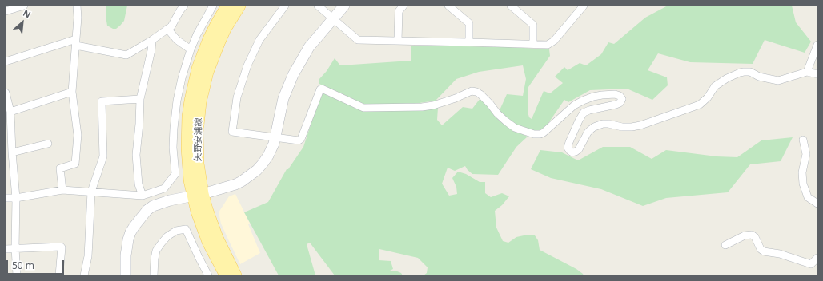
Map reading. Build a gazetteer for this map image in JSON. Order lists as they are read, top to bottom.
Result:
{
  "streets": {
    "main road": ["矢野安浦線"]
  },
  "scale_bar": "50 m",
  "north": "top right"
}
